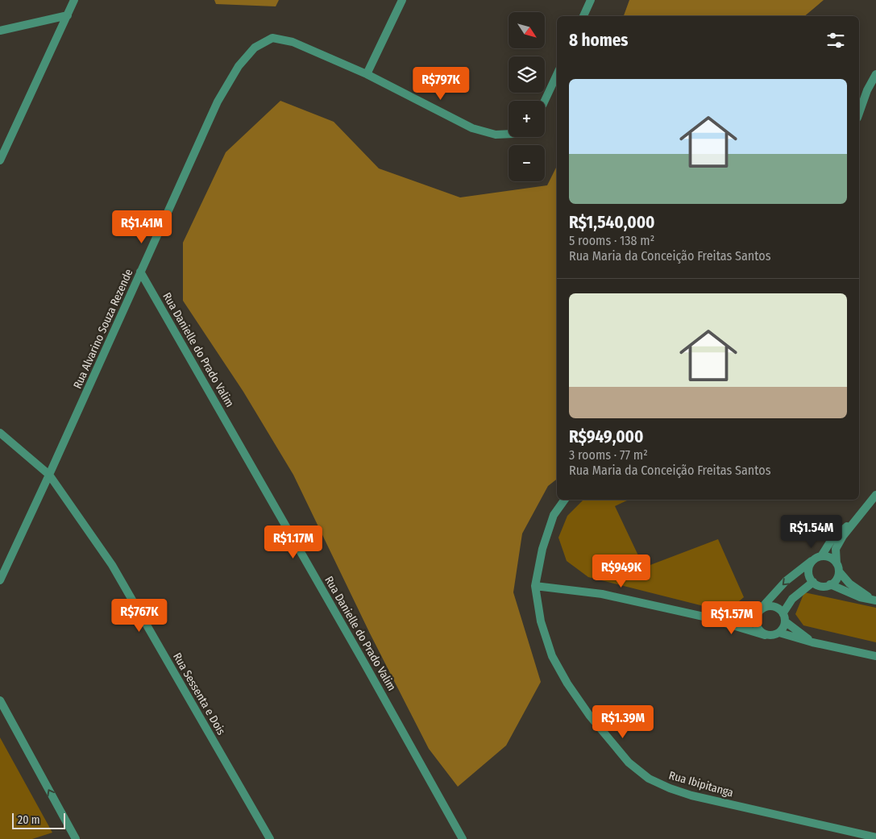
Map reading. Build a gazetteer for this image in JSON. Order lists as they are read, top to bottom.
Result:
{
  "streets": {
    "street": [
      "Rua Alvarino Souza Rezende",
      "Rua Danielle do Prado Valim",
      "Rua Sessenta e Dois",
      "Rua Ibipitanga"
    ]
  },
  "crossings": [
    ["Rua Alvarino Souza Rezende", "Rua Danielle do Prado Valim"],
    ["Rua Alvarino Souza Rezende", "Rua Sessenta e Dois"]
  ],
  "scale_bar": "20 m",
  "north": "bottom right",
  "page": {
    "map_buttons": ["+", "−"],
    "heading": "8 homes",
    "list": [
      {
        "name": "R$1,540,000",
        "note": "5 rooms · 138 m² · Rua Maria da Conceição Freitas Santos"
      },
      {
        "name": "R$949,000",
        "note": "3 rooms · 77 m² · Rua Maria da Conceição Freitas Santos"
      }
    ],
    "price": [
      "R$797K",
      "R$1.41M",
      "R$1.54M",
      "R$1.17M",
      "R$949K",
      "R$767K",
      "R$1.57M",
      "R$1.39M"
    ],
    "scale": "20 m"
  }
}
